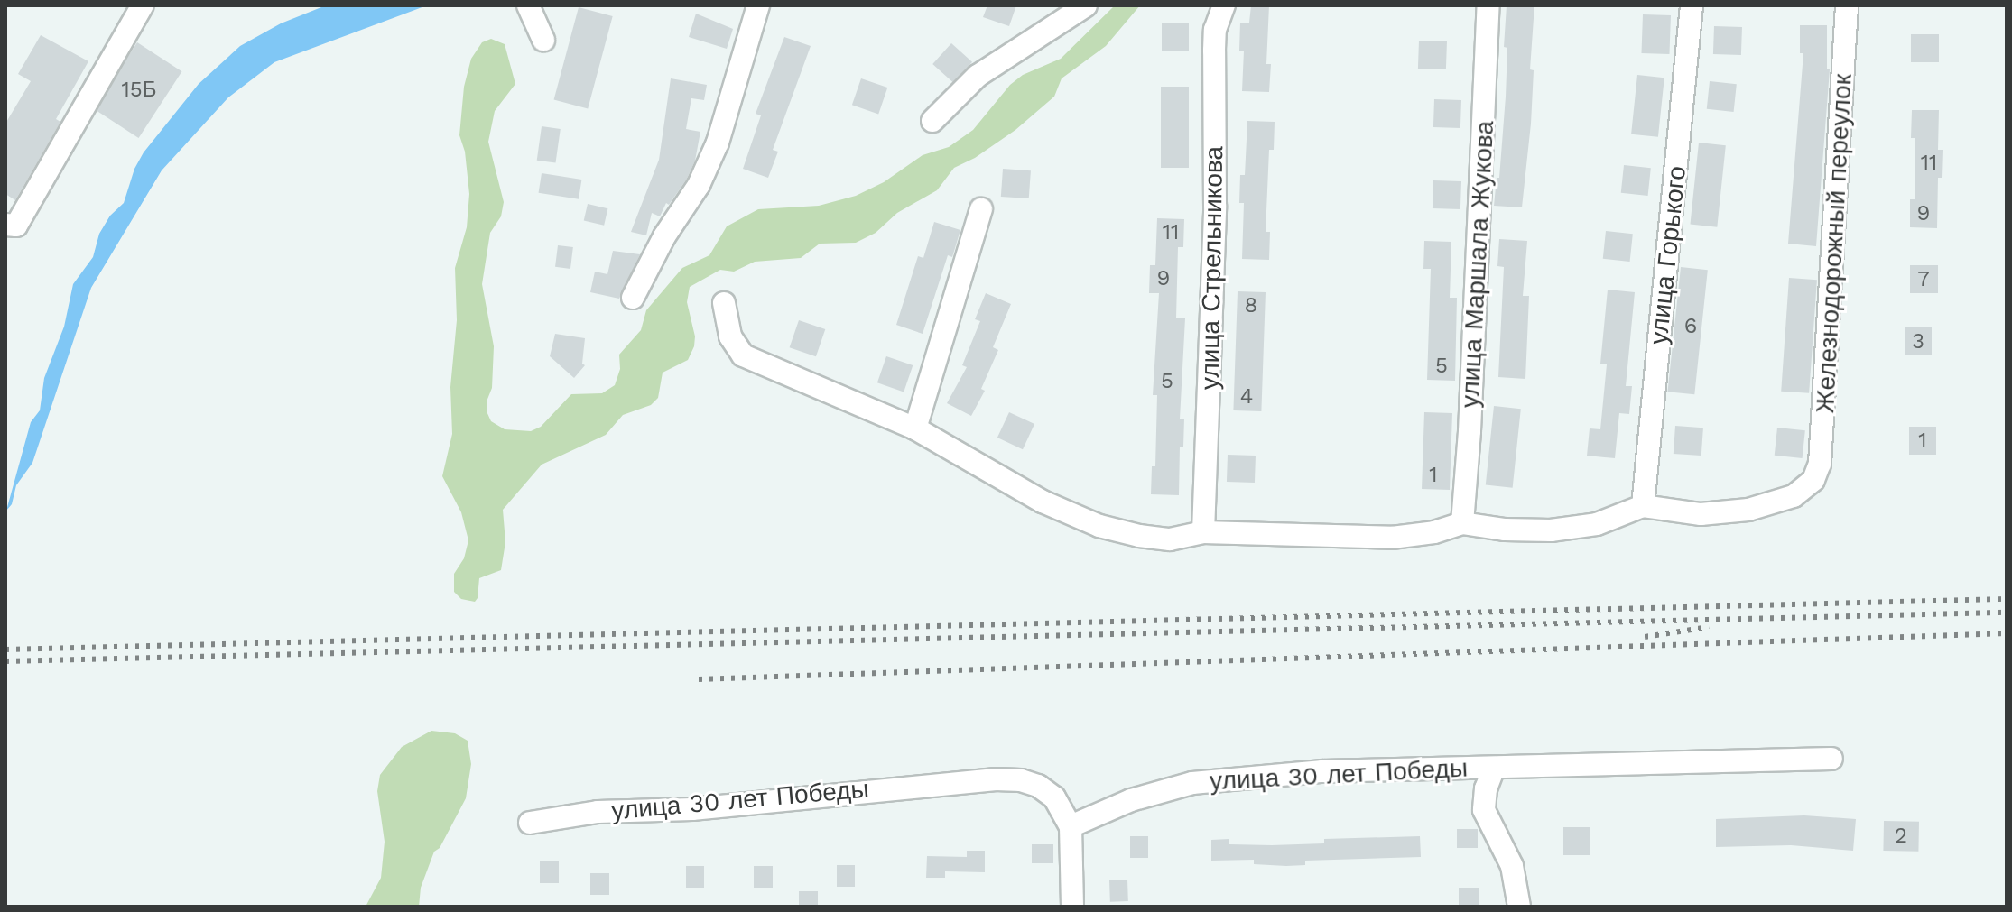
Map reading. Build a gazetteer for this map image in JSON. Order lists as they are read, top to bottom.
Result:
{
  "streets": {
    "street": [
      "Железнодорожный переулок",
      "улица Горького",
      "улица Маршала Жукова",
      "улица Стрельникова",
      "улица 30 лет Победы"
    ]
  },
  "crossings": [
    ["Железнодорожный переулок", "улица Горького"]
  ],
  "house_numbers": [
    "15Б",
    "11",
    "9",
    "11",
    "9",
    "7",
    "8",
    "6",
    "3",
    "5",
    "5",
    "4",
    "1",
    "1",
    "2"
  ]
}
